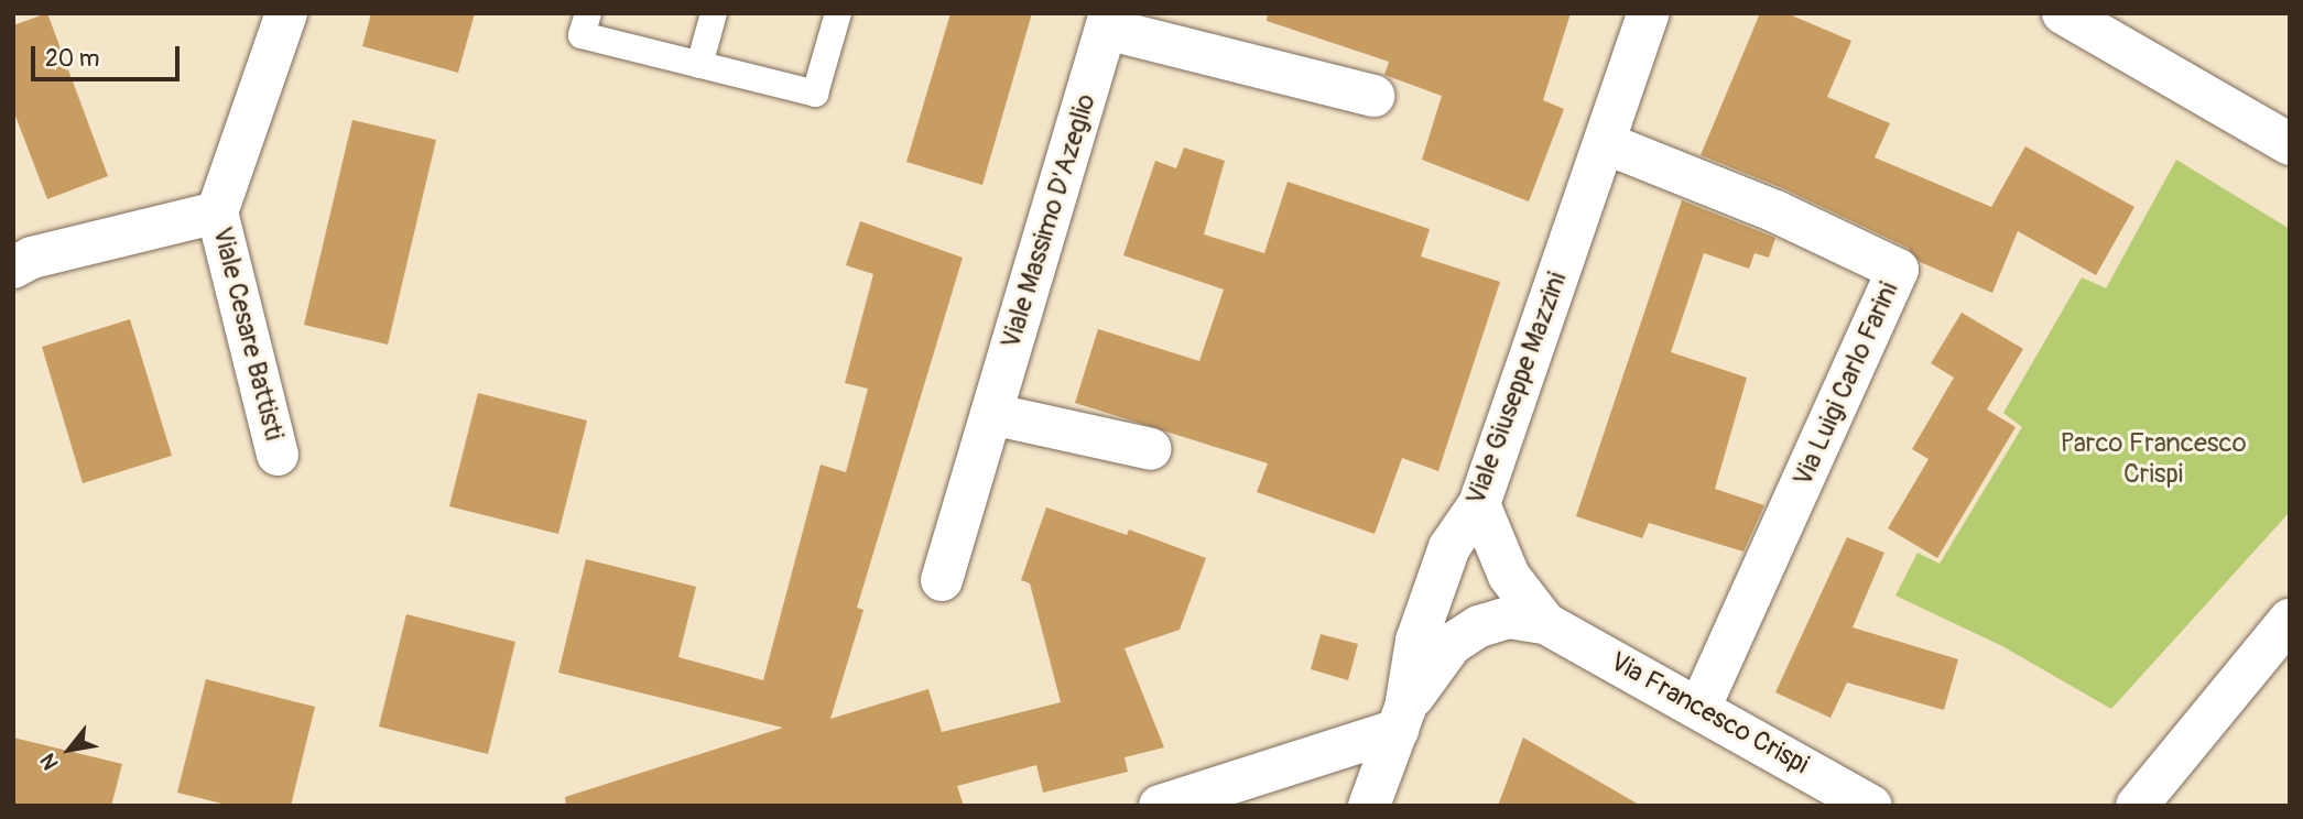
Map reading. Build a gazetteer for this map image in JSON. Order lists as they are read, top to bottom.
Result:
{
  "streets": {
    "street": [
      "Viale Massimo D'Azeglio",
      "Viale Cesare Battisti",
      "Via Luigi Carlo Farini",
      "Viale Giuseppe Mazzini",
      "Via Francesco Crispi"
    ]
  },
  "crossings": [
    ["Via Luigi Carlo Farini", "Viale Giuseppe Mazzini"],
    ["Via Luigi Carlo Farini", "Via Francesco Crispi"],
    ["Viale Giuseppe Mazzini", "Via Francesco Crispi"]
  ],
  "parks": ["Parco Francesco Crispi"],
  "scale_bar": "20 m",
  "north": "bottom left"
}
